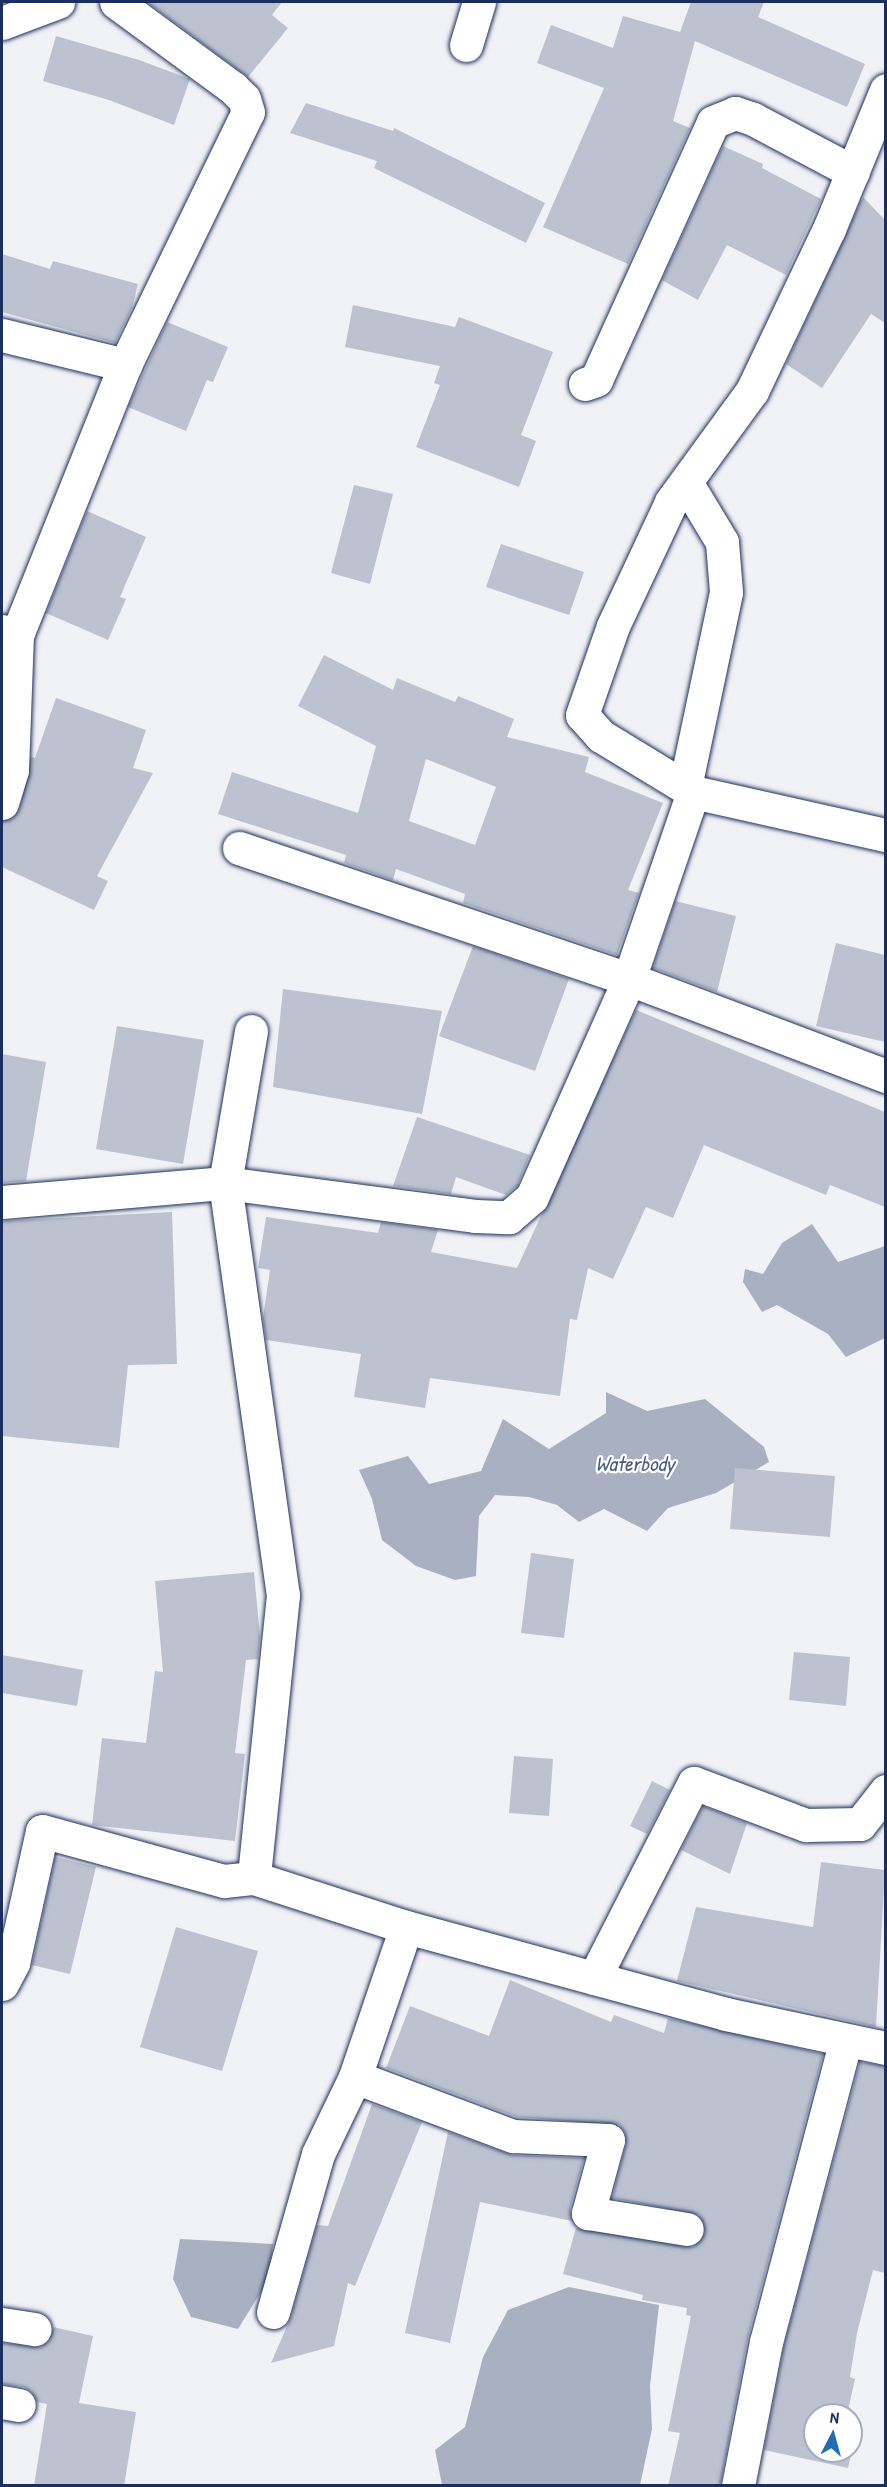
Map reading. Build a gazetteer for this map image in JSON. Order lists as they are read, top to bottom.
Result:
{
  "water": ["Waterbody"],
  "north": "top"
}
